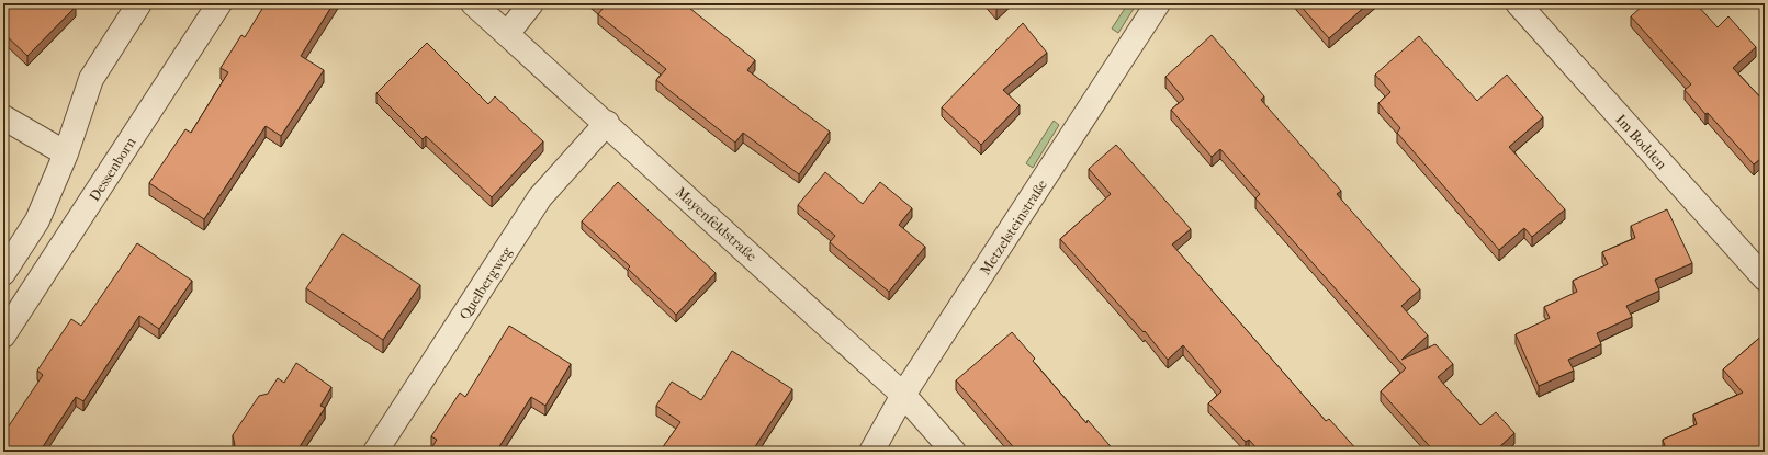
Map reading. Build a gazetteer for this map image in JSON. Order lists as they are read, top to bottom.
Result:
{
  "streets": {
    "street": [
      "Im Bodden",
      "Dessenborn",
      "Mayenfeldstraße",
      "Metzelsteinstraße",
      "Quelbergweg"
    ]
  },
  "crossings": [
    ["Mayenfeldstraße", "Metzelsteinstraße"],
    ["Mayenfeldstraße", "Quelbergweg"]
  ]
}
